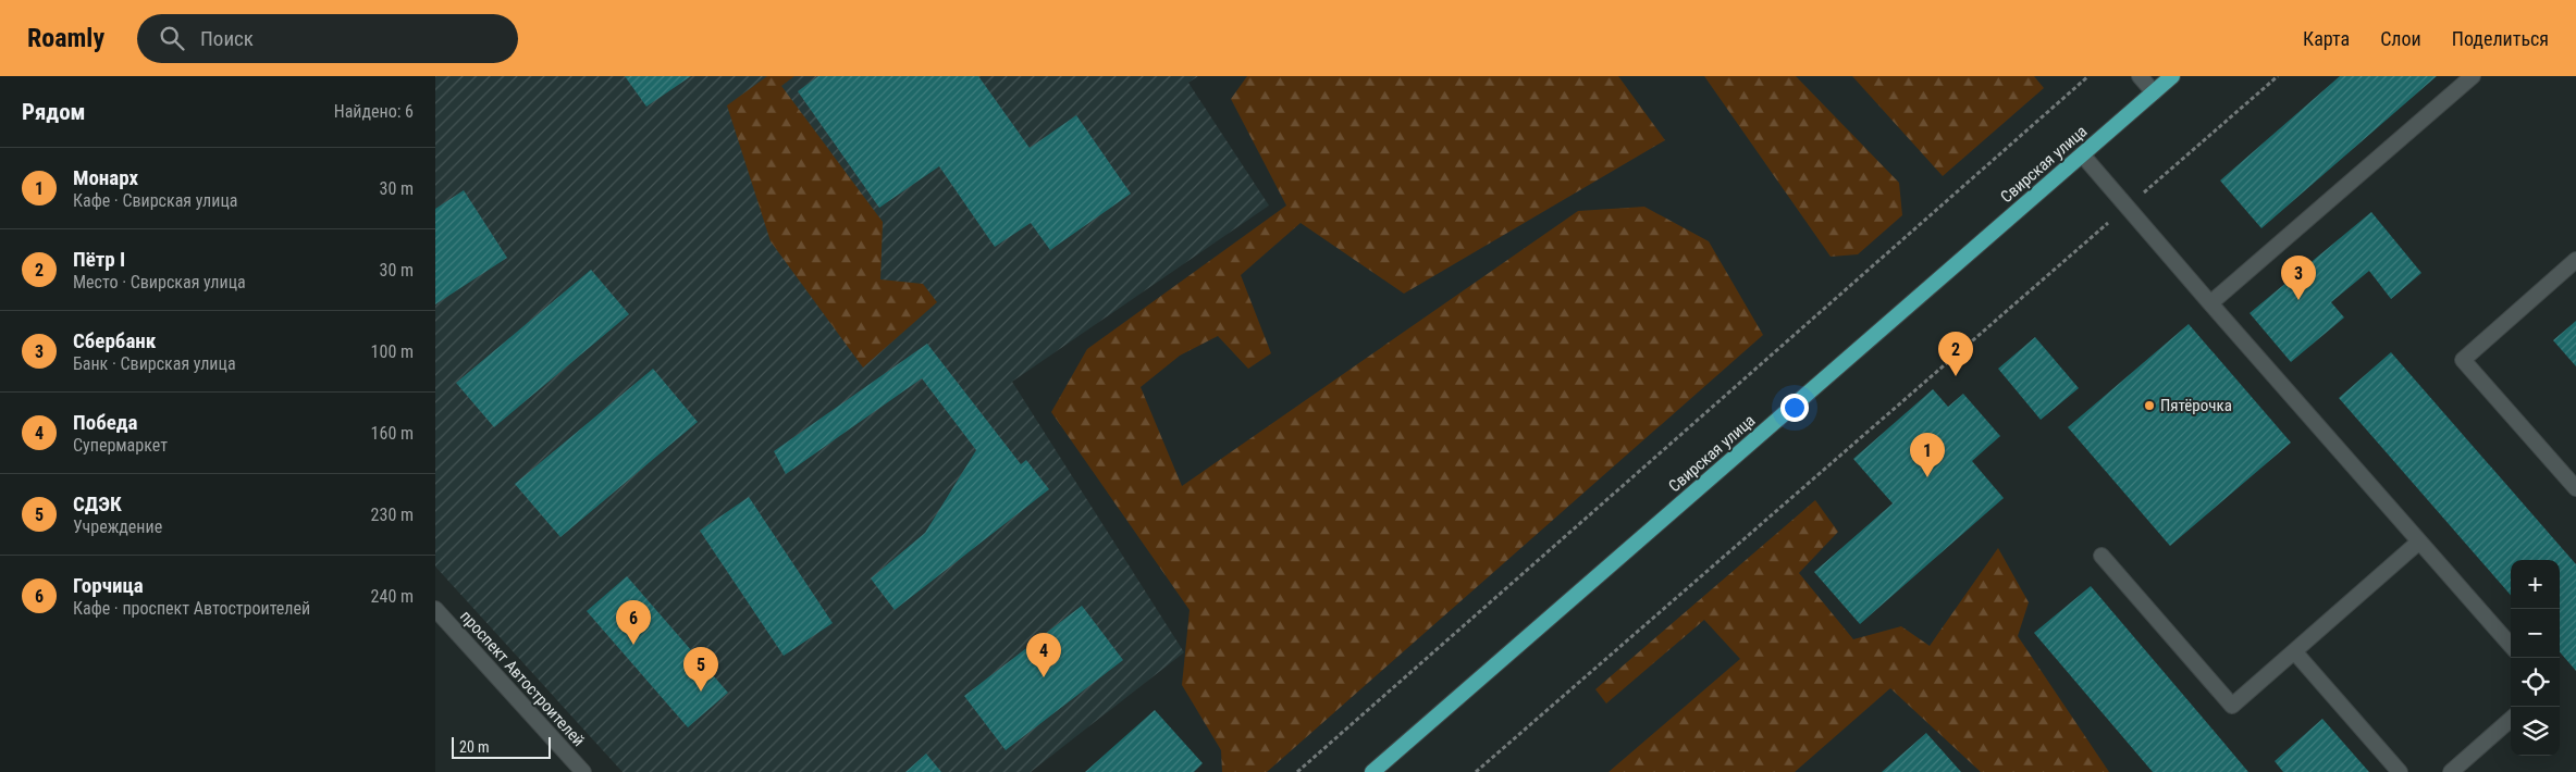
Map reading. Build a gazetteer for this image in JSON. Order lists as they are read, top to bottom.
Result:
{
  "streets": {
    "highway": ["Свирская улица"],
    "main road": ["проспект Автостроителей"]
  },
  "places": ["Пятёрочка"],
  "scale_bar": "20 m",
  "page": {
    "header": "Roamly",
    "search": "Поиск",
    "nav": ["Карта", "Слои", "Поделиться"],
    "heading": ["Рядом", "Найдено: 6"],
    "list": [
      {
        "mark": "1",
        "name": "Монарх",
        "note": "Кафе · Свирская улица",
        "value": "30 m"
      },
      {
        "mark": "2",
        "name": "Пётр I",
        "note": "Место · Свирская улица",
        "value": "30 m"
      },
      {
        "mark": "3",
        "name": "Сбербанк",
        "note": "Банк · Свирская улица",
        "value": "100 m"
      },
      {
        "mark": "4",
        "name": "Победа",
        "note": "Супермаркет",
        "value": "160 m"
      },
      {
        "mark": "5",
        "name": "СДЭК",
        "note": "Учреждение",
        "value": "230 m"
      },
      {
        "mark": "6",
        "name": "Горчица",
        "note": "Кафе · проспект Автостроителей",
        "value": "240 m"
      }
    ],
    "pins": [
      "3",
      "2",
      "1",
      "6",
      "4",
      "5"
    ],
    "map_buttons": ["+", "−"],
    "scale": "20 m"
  }
}
